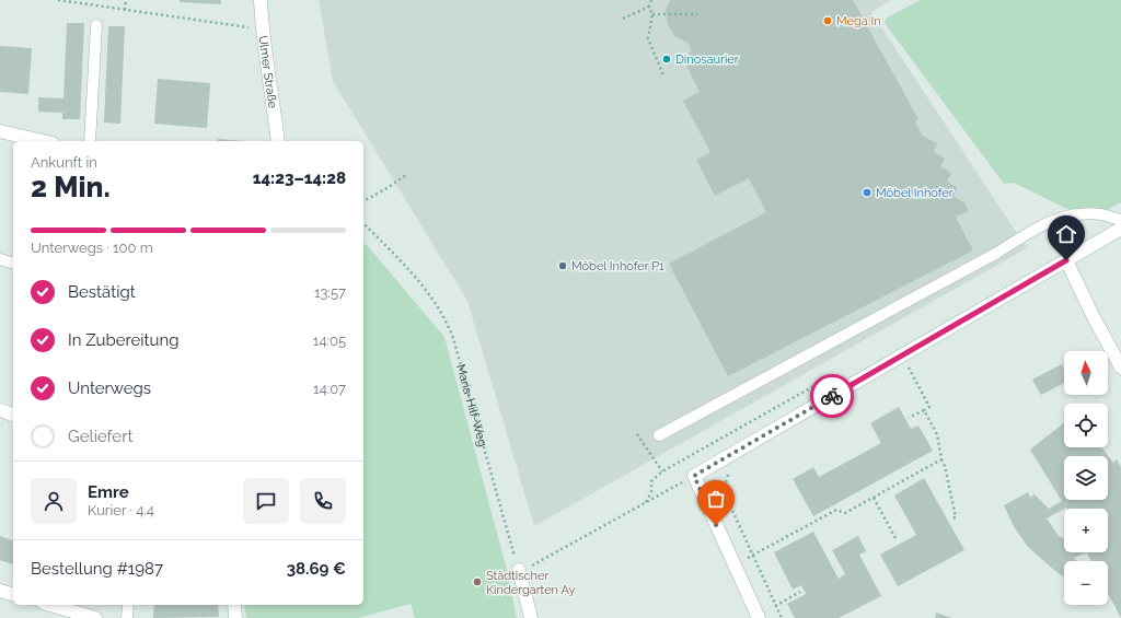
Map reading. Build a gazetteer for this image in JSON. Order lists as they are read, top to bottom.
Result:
{
  "streets": {
    "street": ["Ulmer Straße"],
    "path": ["Maria-Hilf-Weg"]
  },
  "places": [
    "Mega In",
    "Dinosaurier",
    "Möbel Inhofer",
    "Möbel Inhofer P1",
    "Städtischer Kindergarten Ay"
  ],
  "north": "top",
  "page": {
    "heading": ["2 Min.", "Ankunft in", "14:23–14:28"],
    "panel": [
      "Emre",
      "Kurier · 4.4",
      "Bestellung #1987",
      "38.69 €"
    ],
    "bar": "Unterwegs · 100 m",
    "list": [
      ["Bestätigt", "13:57"],
      ["In Zubereitung", "14:05"],
      ["Unterwegs", "14:07"],
      "Geliefert"
    ],
    "map_buttons": ["+", "−"]
  }
}
